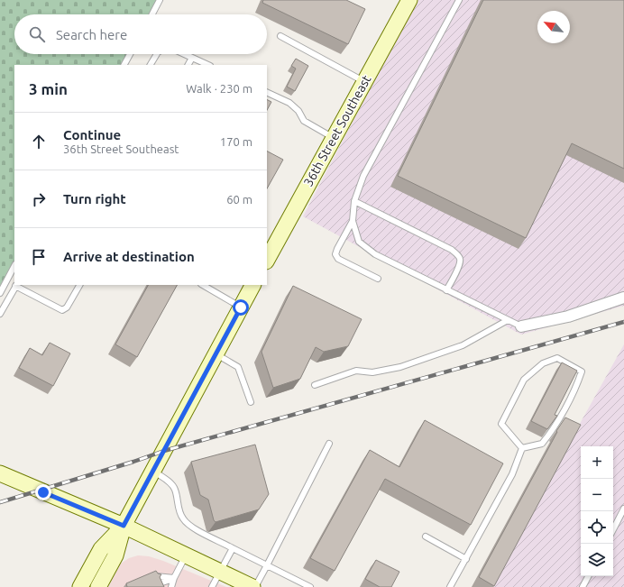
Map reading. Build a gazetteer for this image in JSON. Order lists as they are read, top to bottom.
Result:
{
  "streets": {
    "street": ["36th Street Southeast"]
  },
  "north": "top left",
  "page": {
    "search": "Search here",
    "heading": ["3 min", "Walk · 230 m"],
    "list": [
      ["Continue", "36th Street Southeast", "170 m"],
      ["Turn right", "60 m"],
      "Arrive at destination"
    ],
    "map_buttons": ["+", "−"]
  }
}
